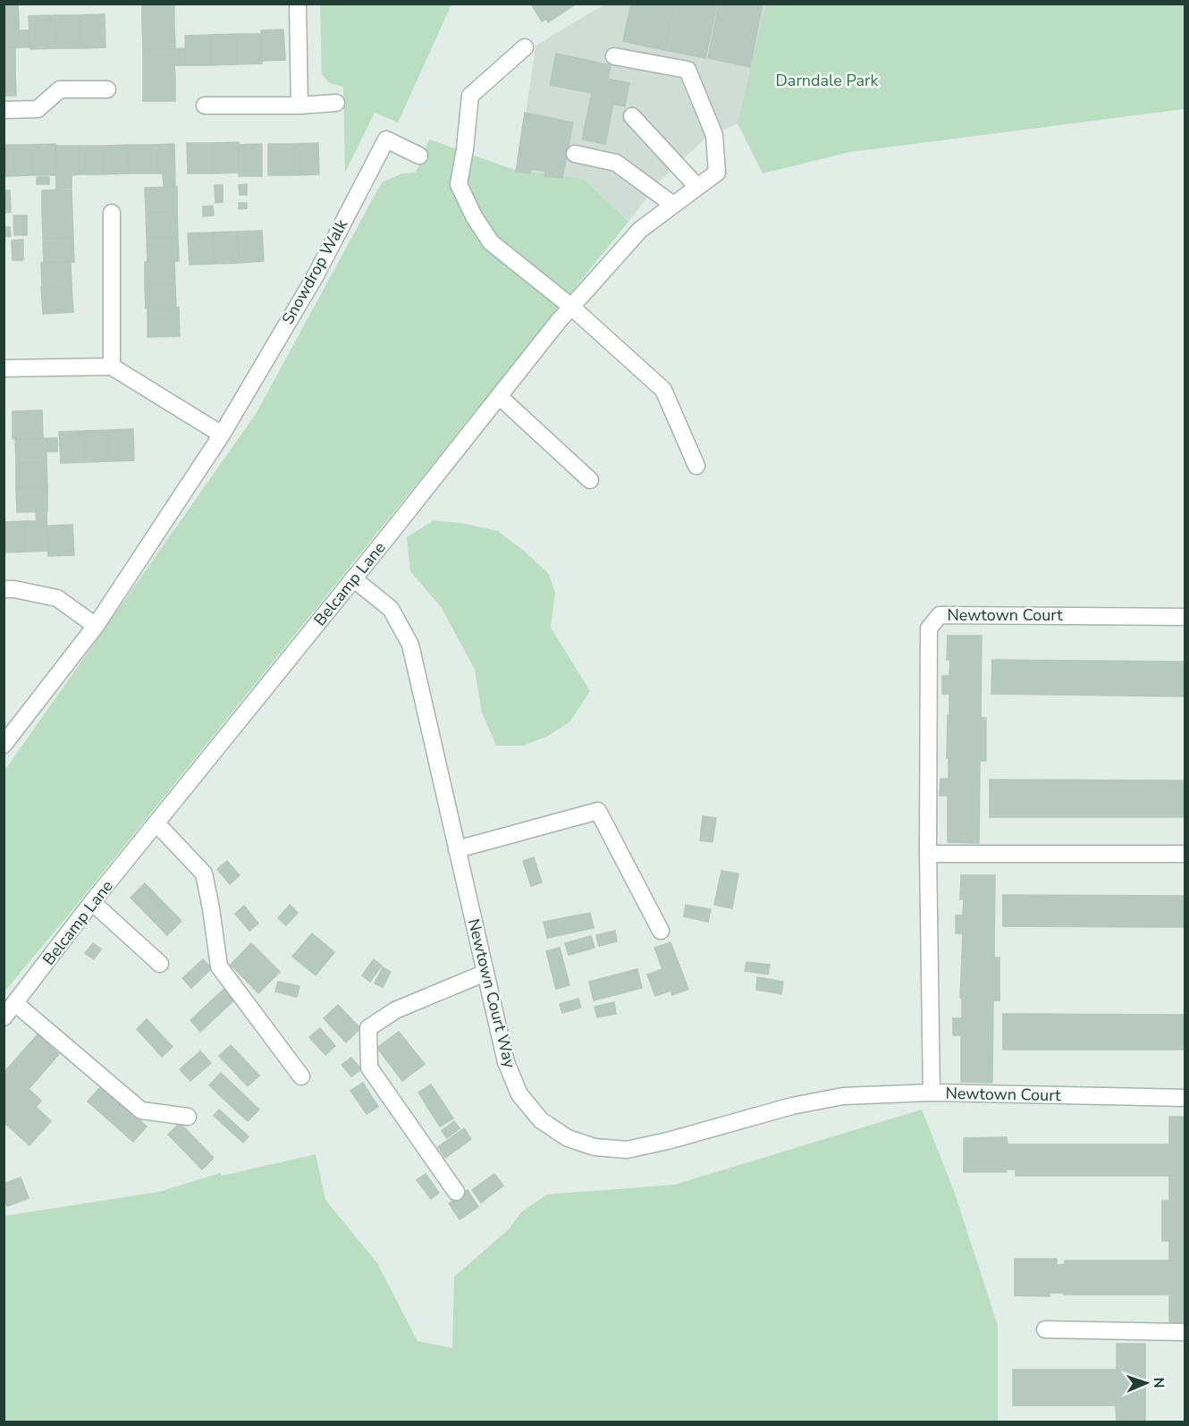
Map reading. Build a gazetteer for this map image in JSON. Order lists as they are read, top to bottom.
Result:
{
  "streets": {
    "street": [
      "Snowdrop Walk",
      "Belcamp Lane",
      "Newtown Court",
      "Newtown Court Way"
    ]
  },
  "crossings": [
    ["Belcamp Lane", "Newtown Court Way"],
    ["Newtown Court", "Newtown Court Way"]
  ],
  "parks": ["Darndale Park"],
  "north": "right"
}
